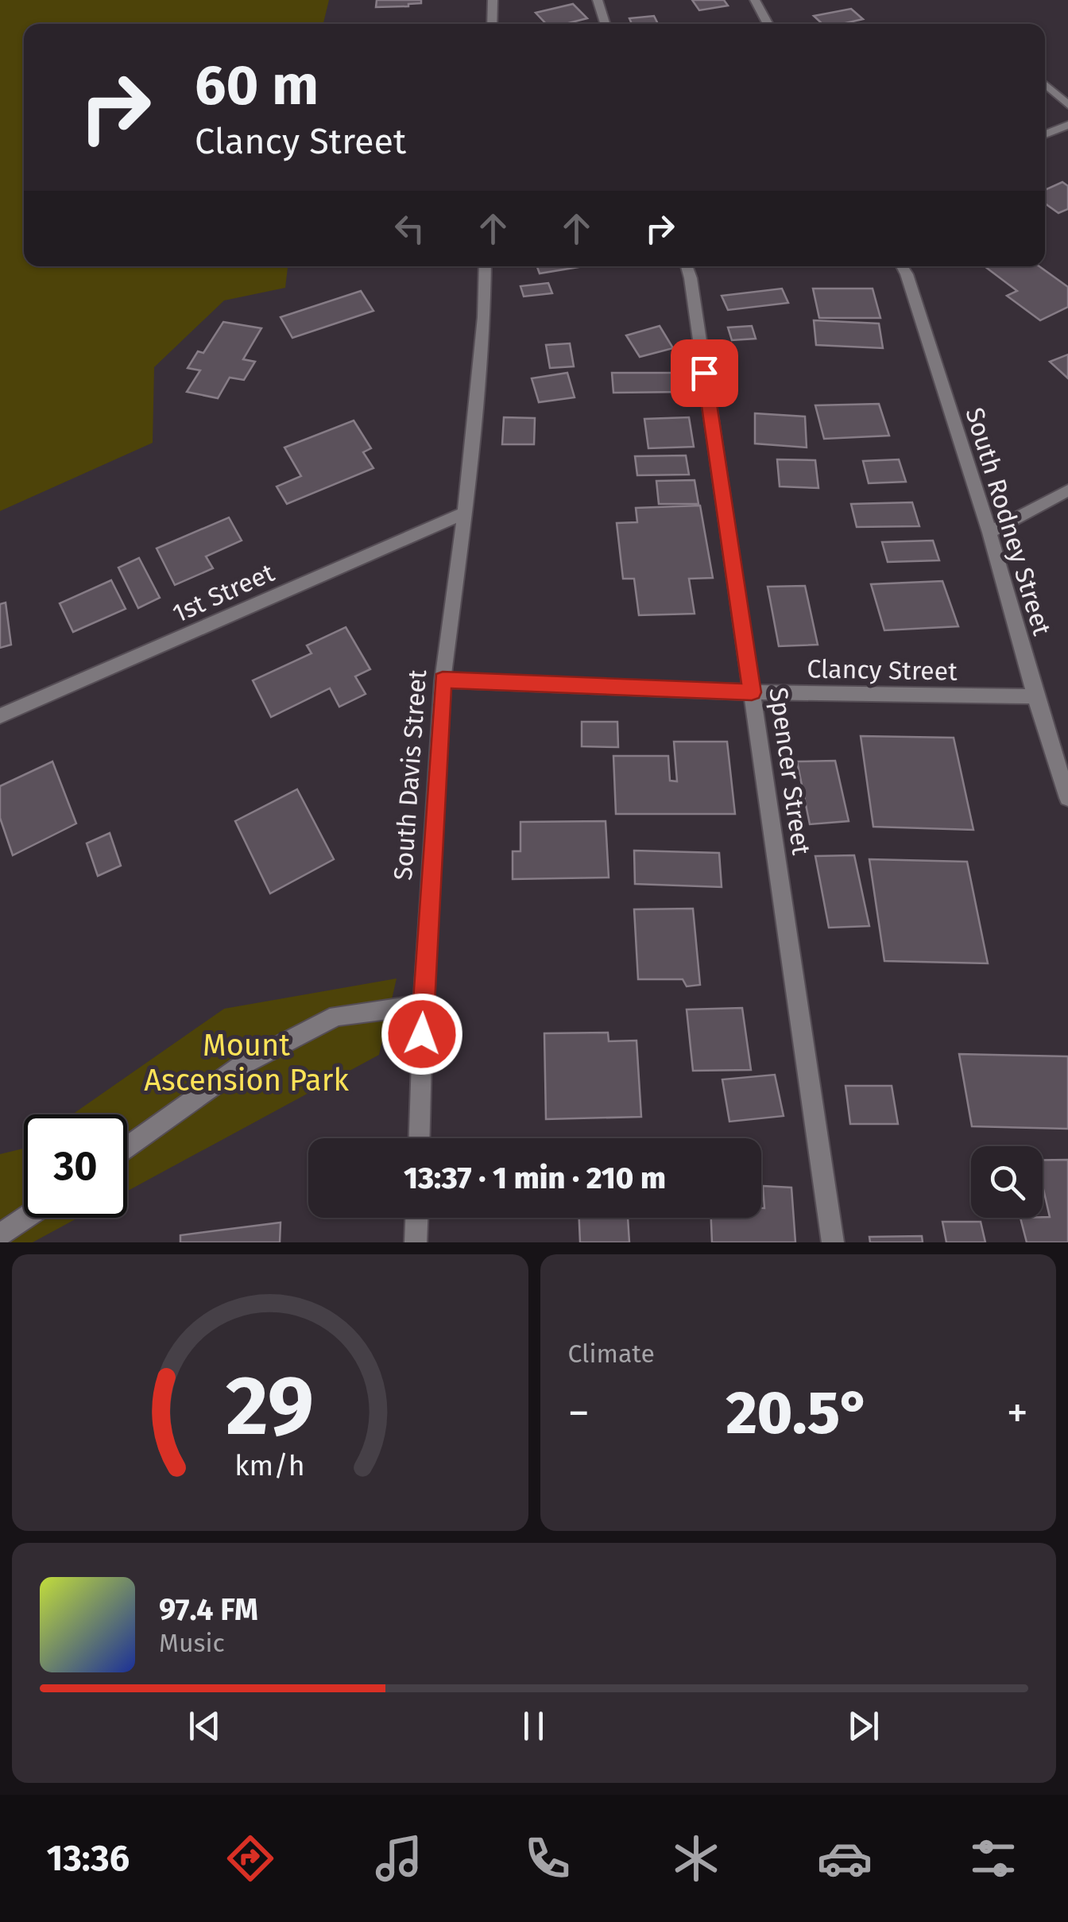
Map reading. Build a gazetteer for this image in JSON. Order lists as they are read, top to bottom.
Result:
{
  "streets": {
    "street": [
      "South Rodney Street",
      "1st Street",
      "Clancy Street",
      "Spencer Street",
      "South Davis Street"
    ]
  },
  "crossings": [
    ["South Rodney Street", "Clancy Street"],
    ["1st Street", "South Davis Street"],
    ["Clancy Street", "Spencer Street"],
    ["Clancy Street", "South Davis Street"]
  ],
  "parks": ["Mount Ascension Park"],
  "page": {
    "turn": ["60 m", "Clancy Street"],
    "limit": "30",
    "trip": "13:37 · 1 min · 210 m",
    "tile": "Climate",
    "heat": ["−", "20.5°", "+"],
    "song": ["97.4 FM", "Music"],
    "tabs": "13:36",
    "gauge": ["29", "km/h"]
  }
}
